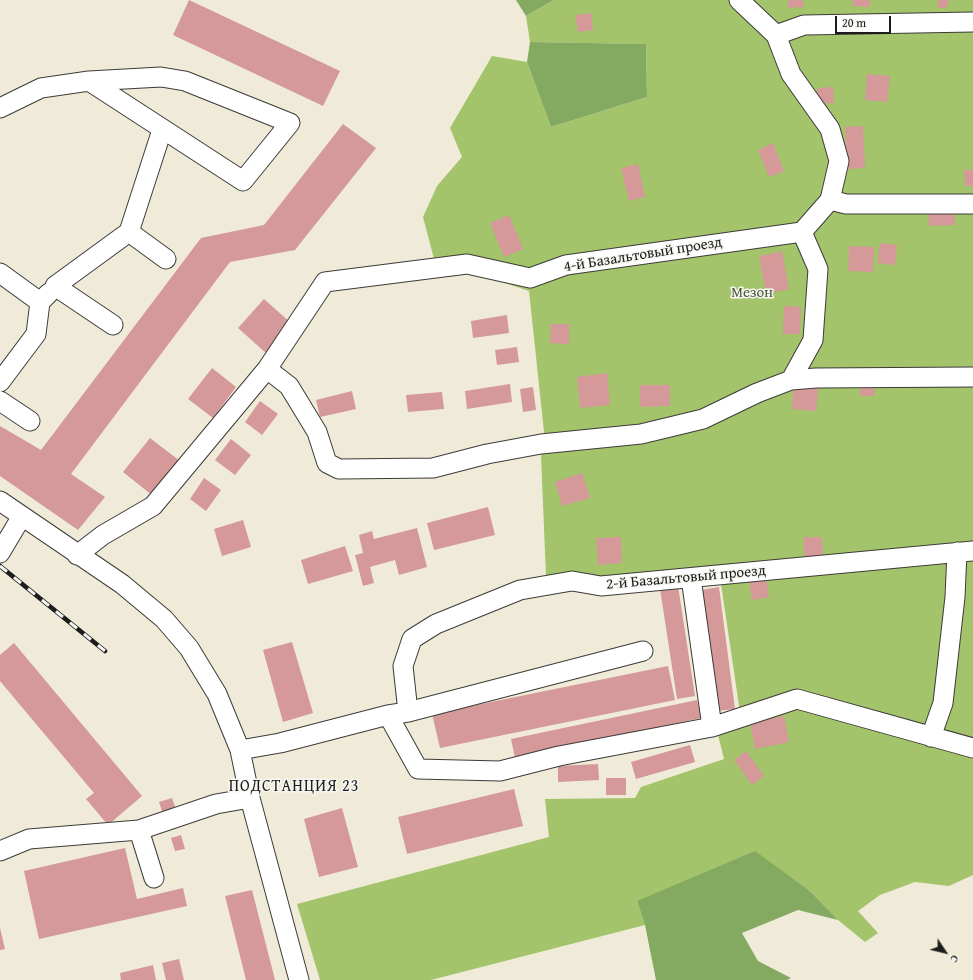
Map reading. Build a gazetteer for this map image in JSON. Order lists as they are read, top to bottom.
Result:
{
  "streets": {
    "street": ["4-й Базальтовый проезд", "2-й Базальтовый проезд"]
  },
  "districts": ["ПОДСТАНЦИЯ 23"],
  "parks": ["Мезон"],
  "scale_bar": "20 m",
  "north": "bottom right"
}
